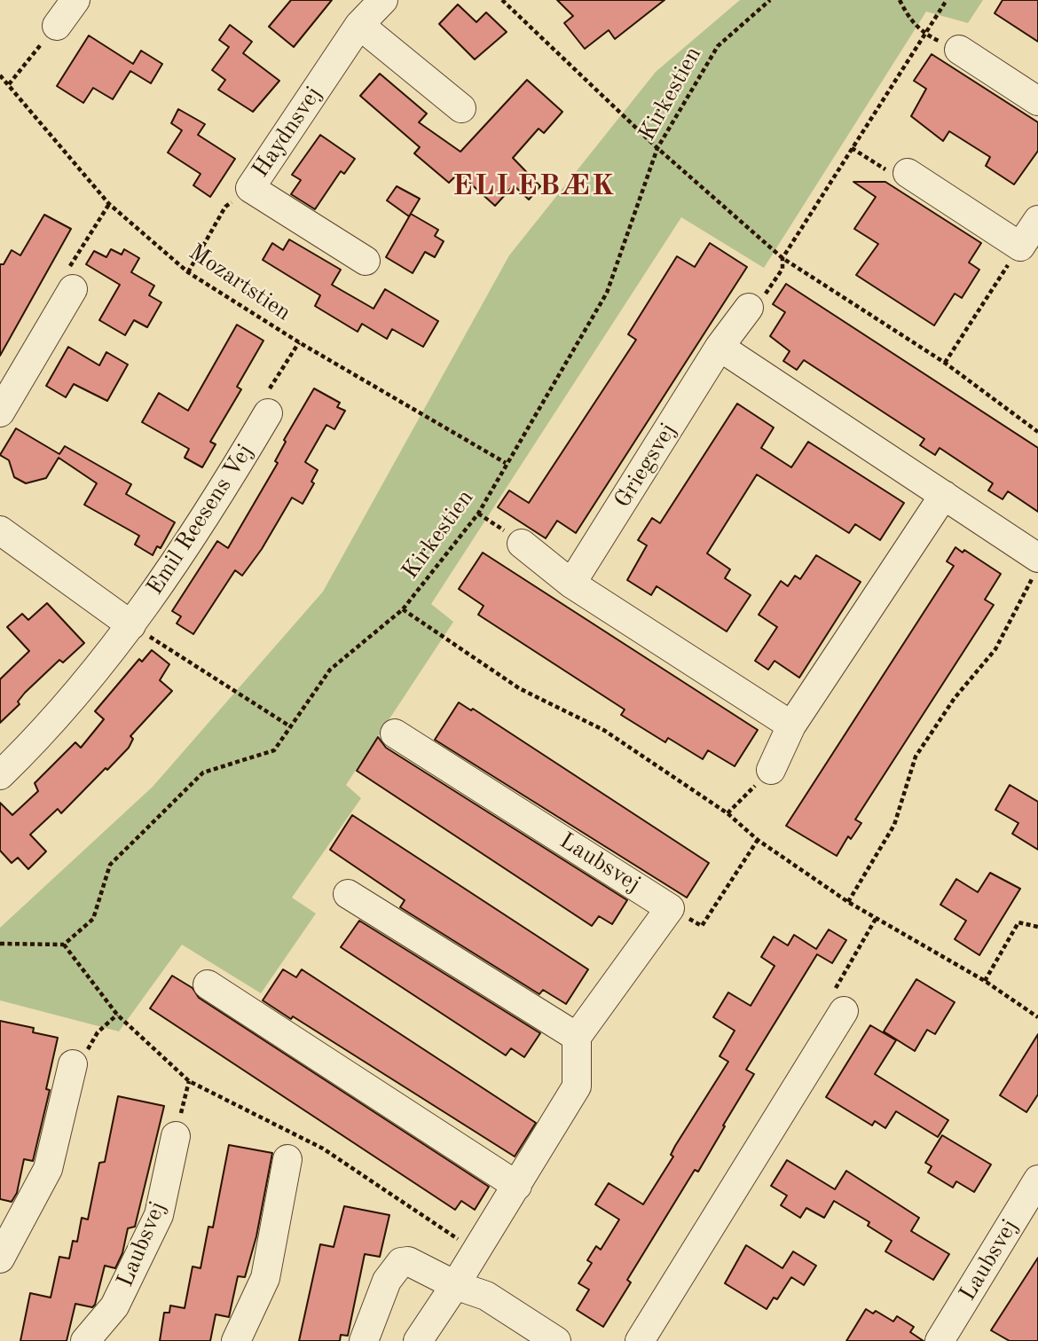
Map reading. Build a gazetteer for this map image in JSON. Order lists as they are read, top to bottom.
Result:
{
  "streets": {
    "street": [
      "Haydnsvej",
      "Griegsvej",
      "Emil Reesens Vej",
      "Laubsvej"
    ],
    "path": ["Kirkestien", "Mozartstien"]
  },
  "crossings": [
    ["Kirkestien", "Mozartstien"]
  ],
  "districts": ["ELLEBÆK"]
}
